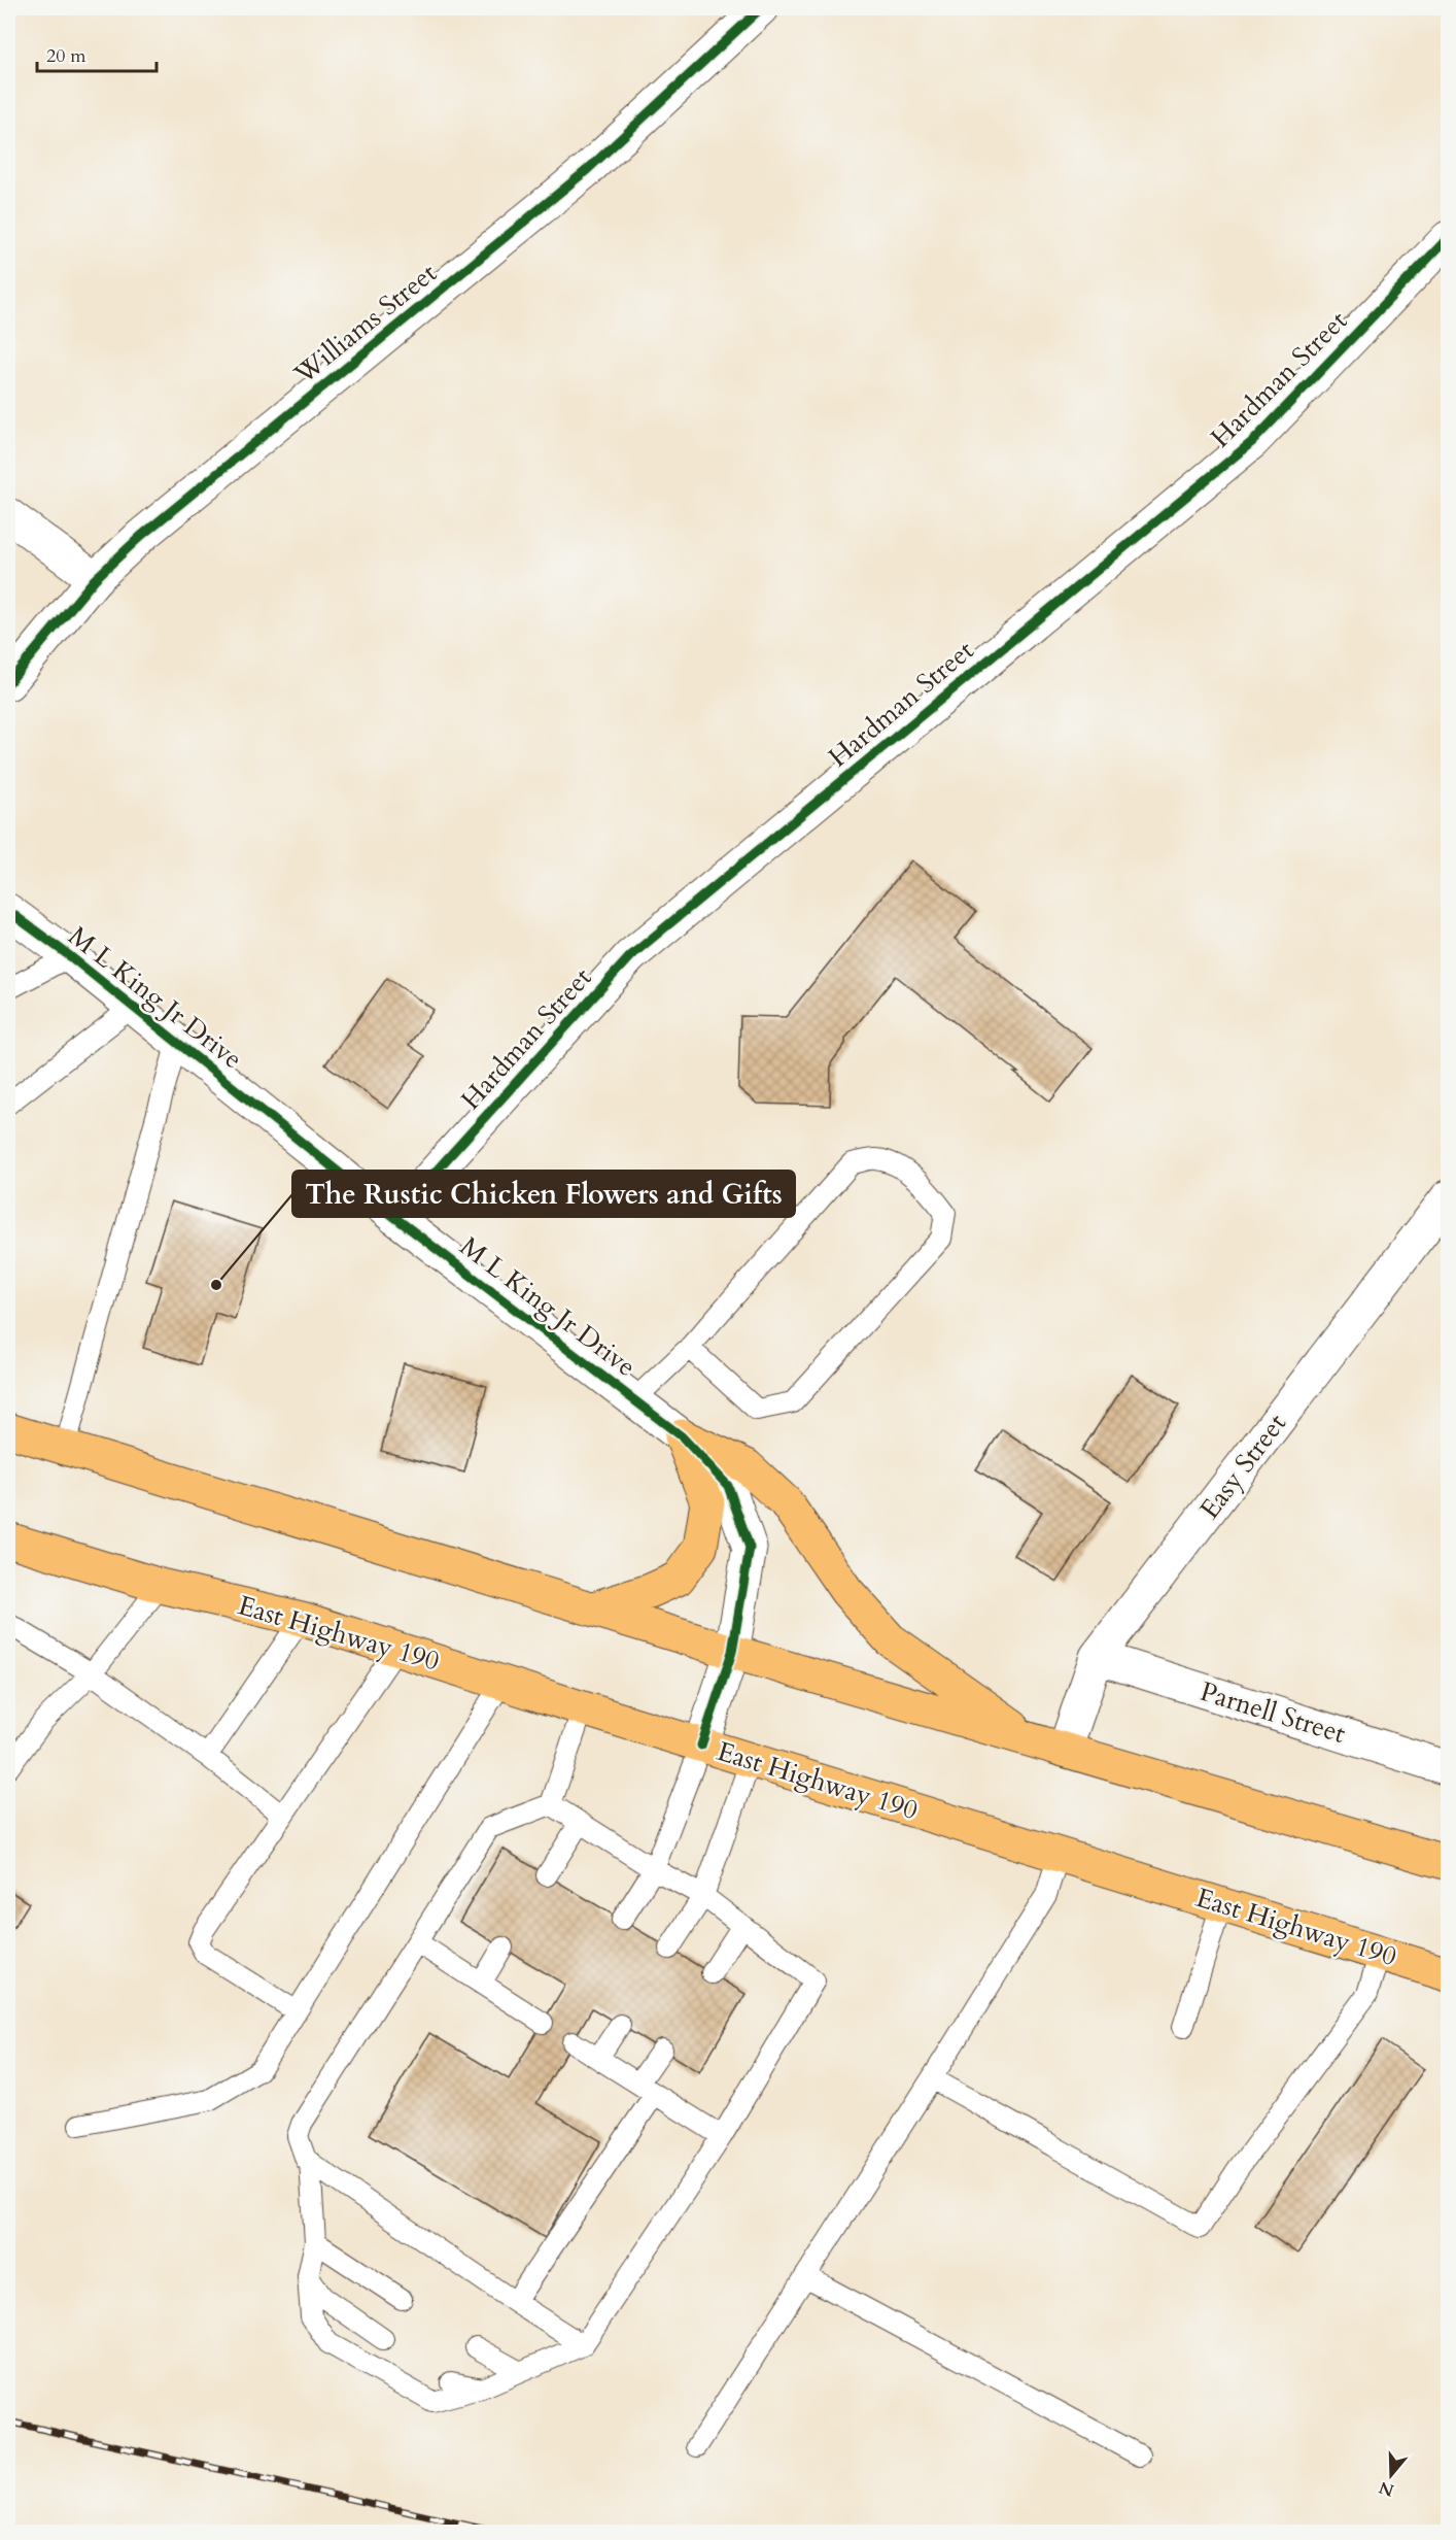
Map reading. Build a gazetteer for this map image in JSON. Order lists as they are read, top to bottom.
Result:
{
  "streets": {
    "main road": ["East Highway 190"],
    "street": [
      "Williams Street",
      "Hardman Street",
      "M L King Jr Drive",
      "Easy Street",
      "Parnell Street"
    ]
  },
  "crossings": [
    ["Hardman Street", "M L King Jr Drive"],
    ["M L King Jr Drive", "East Highway 190"],
    ["Easy Street", "Parnell Street"]
  ],
  "places": ["The Rustic Chicken Flowers and Gifts"],
  "scale_bar": "20 m",
  "north": "bottom"
}
